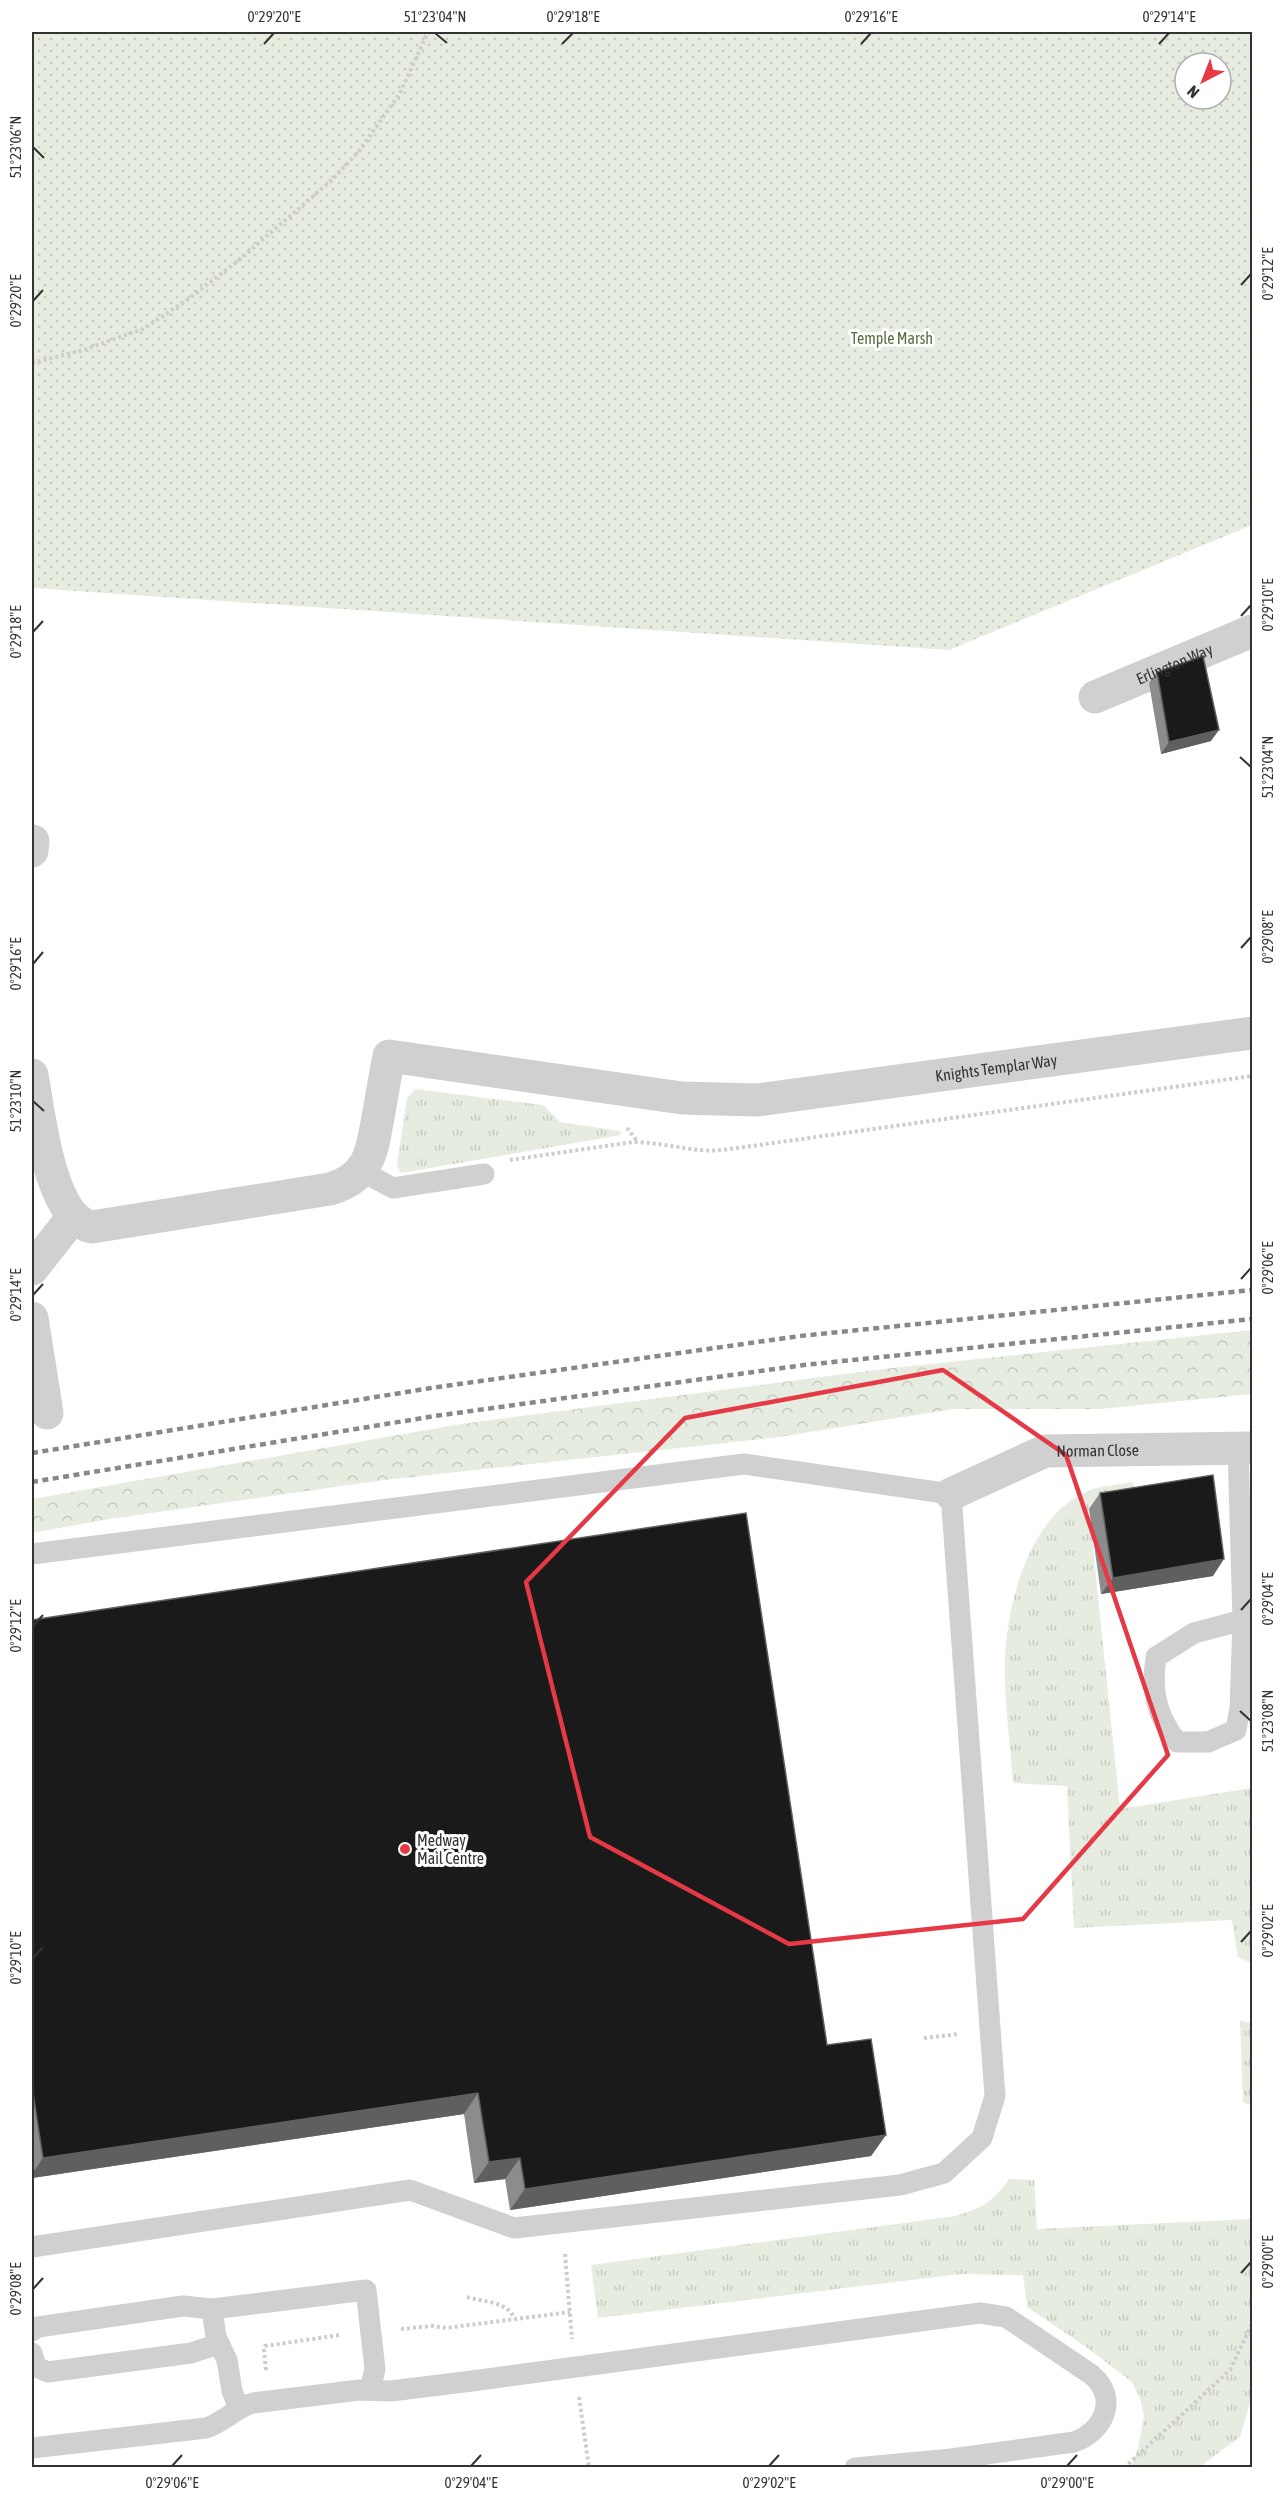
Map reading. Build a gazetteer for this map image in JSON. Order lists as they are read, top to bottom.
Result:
{
  "streets": {
    "street": ["Erlington Way", "Knights Templar Way", "Norman Close"]
  },
  "parks": ["Temple Marsh"],
  "places": ["Medway Mail Centre"],
  "north": "bottom left",
  "coordinates": [
    "0°29'20\"E",
    "51°23'04\"N",
    "0°29'18\"E",
    "0°29'16\"E",
    "0°29'14\"E",
    "51°23'06\"N",
    "0°29'12\"E",
    "0°29'10\"E",
    "0°29'08\"E",
    "51°23'10\"N",
    "0°29'06\"E",
    "0°29'04\"E",
    "51°23'08\"N",
    "0°29'02\"E",
    "0°29'00\"E"
  ]
}
